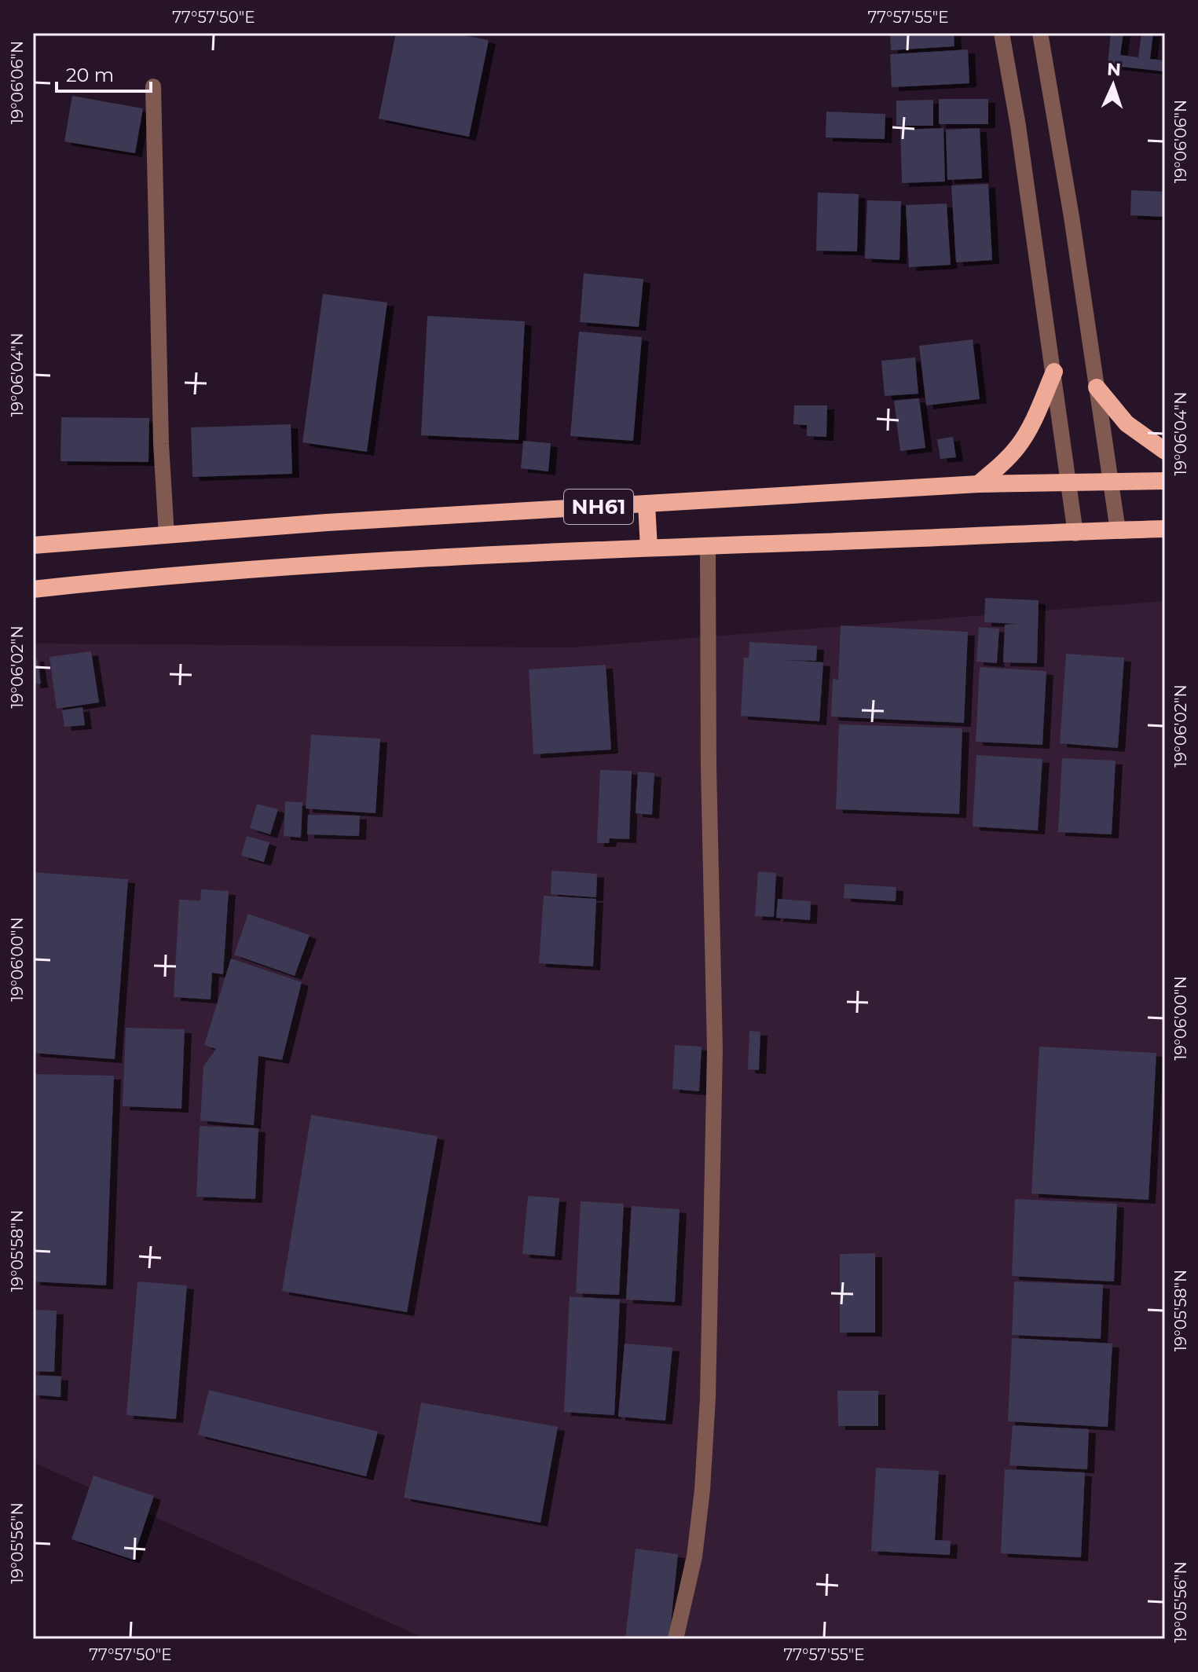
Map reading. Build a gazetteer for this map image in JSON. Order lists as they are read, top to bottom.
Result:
{
  "streets": {
    "highway": ["NH61"]
  },
  "scale_bar": "20 m",
  "north": "top",
  "coordinates": [
    "77°57'50\"E",
    "77°57'55\"E",
    "19°06'06\"N",
    "19°06'04\"N",
    "19°06'02\"N",
    "19°06'00\"N",
    "19°05'58\"N",
    "19°05'56\"N"
  ]
}
